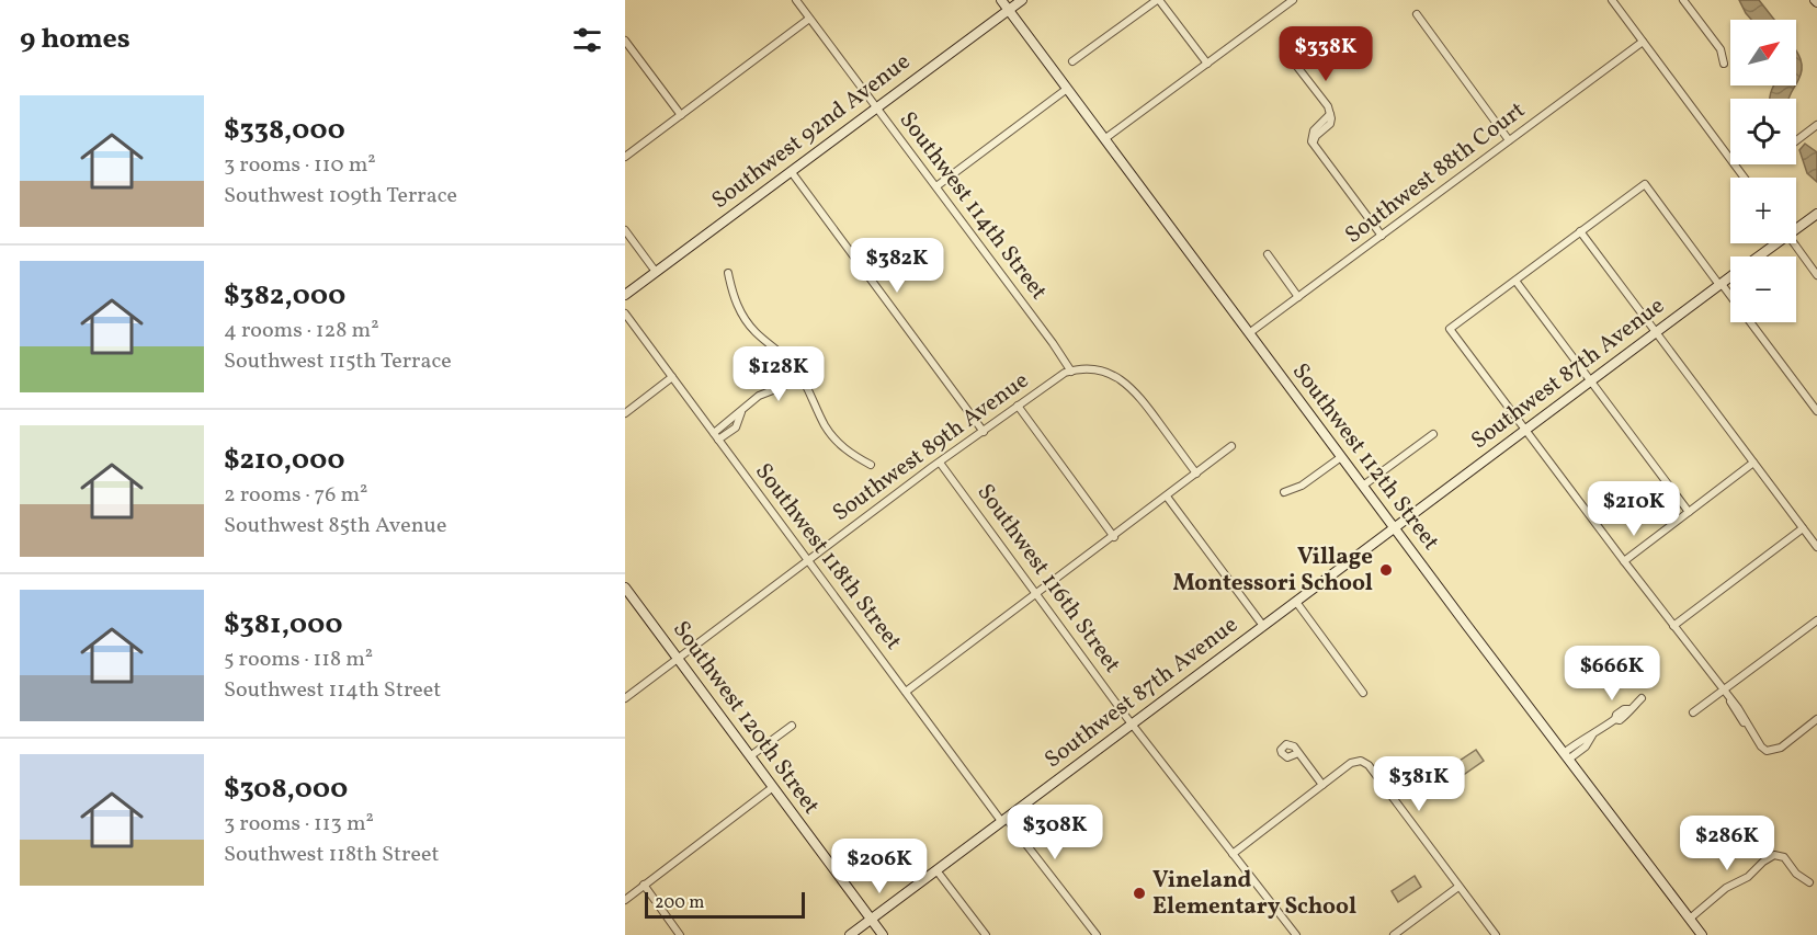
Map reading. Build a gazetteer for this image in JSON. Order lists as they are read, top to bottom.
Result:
{
  "streets": {
    "main road": [
      "Southwest 92nd Avenue",
      "Southwest 87th Avenue",
      "Southwest 112th Street",
      "Southwest 120th Street"
    ],
    "street": [
      "Southwest 88th Court",
      "Southwest 114th Street",
      "Southwest 89th Avenue",
      "Southwest 118th Street",
      "Southwest 116th Street"
    ]
  },
  "crossings": [
    ["Southwest 92nd Avenue", "Southwest 114th Street"],
    ["Southwest 92nd Avenue", "Southwest 112th Street"],
    ["Southwest 88th Court", "Southwest 112th Street"],
    ["Southwest 114th Street", "Southwest 89th Avenue"],
    ["Southwest 87th Avenue", "Southwest 112th Street"],
    ["Southwest 87th Avenue", "Southwest 118th Street"],
    ["Southwest 87th Avenue", "Southwest 116th Street"],
    ["Southwest 87th Avenue", "Southwest 120th Street"],
    ["Southwest 89th Avenue", "Southwest 118th Street"],
    ["Southwest 89th Avenue", "Southwest 116th Street"],
    ["Southwest 89th Avenue", "Southwest 120th Street"]
  ],
  "places": ["Village Montessori School", "Vineland Elementary School"],
  "scale_bar": "200 m",
  "north": "top right",
  "page": {
    "heading": "9 homes",
    "map_buttons": ["+", "−"],
    "price": [
      "$338K",
      "$382K",
      "$128K",
      "$210K",
      "$666K",
      "$381K",
      "$308K",
      "$286K",
      "$206K"
    ],
    "list": [
      {
        "name": "$338,000",
        "note": "3 rooms · 110 m² · Southwest 109th Terrace"
      },
      {
        "name": "$382,000",
        "note": "4 rooms · 128 m² · Southwest 115th Terrace"
      },
      {
        "name": "$210,000",
        "note": "2 rooms · 76 m² · Southwest 85th Avenue"
      },
      {
        "name": "$381,000",
        "note": "5 rooms · 118 m² · Southwest 114th Street"
      },
      {
        "name": "$308,000",
        "note": "3 rooms · 113 m² · Southwest 118th Street"
      }
    ],
    "scale": "200 m"
  }
}
